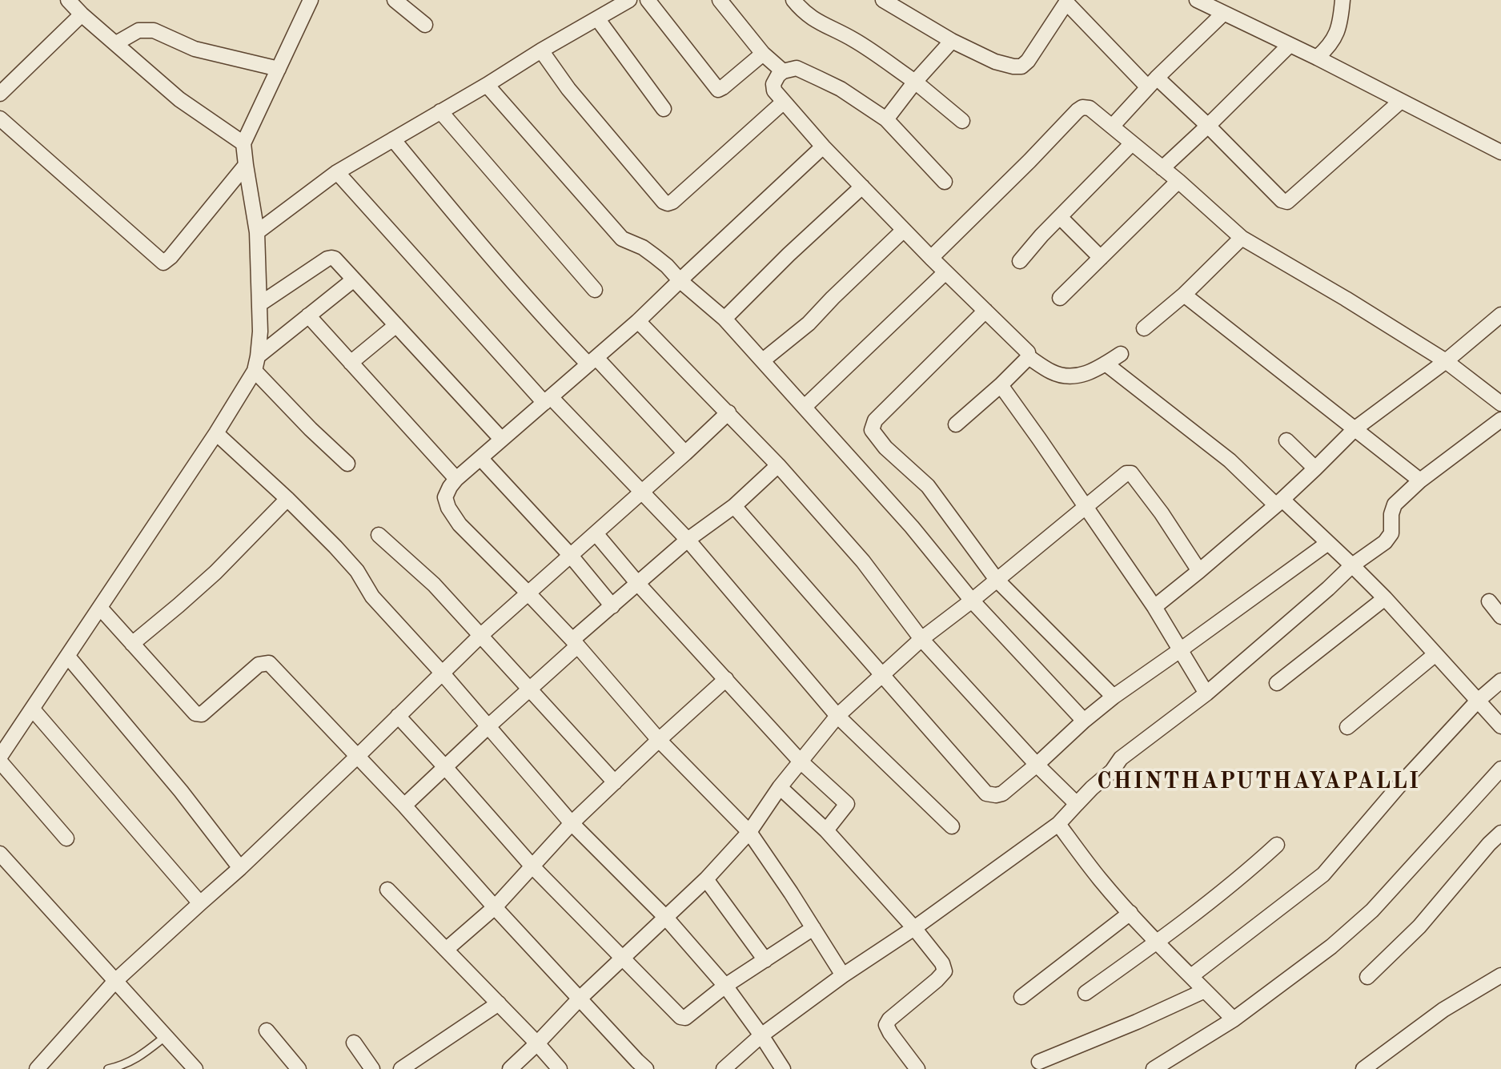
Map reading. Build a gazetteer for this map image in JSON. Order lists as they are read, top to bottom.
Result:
{
  "districts": ["CHINTHAPUTHAYAPALLI"]
}
